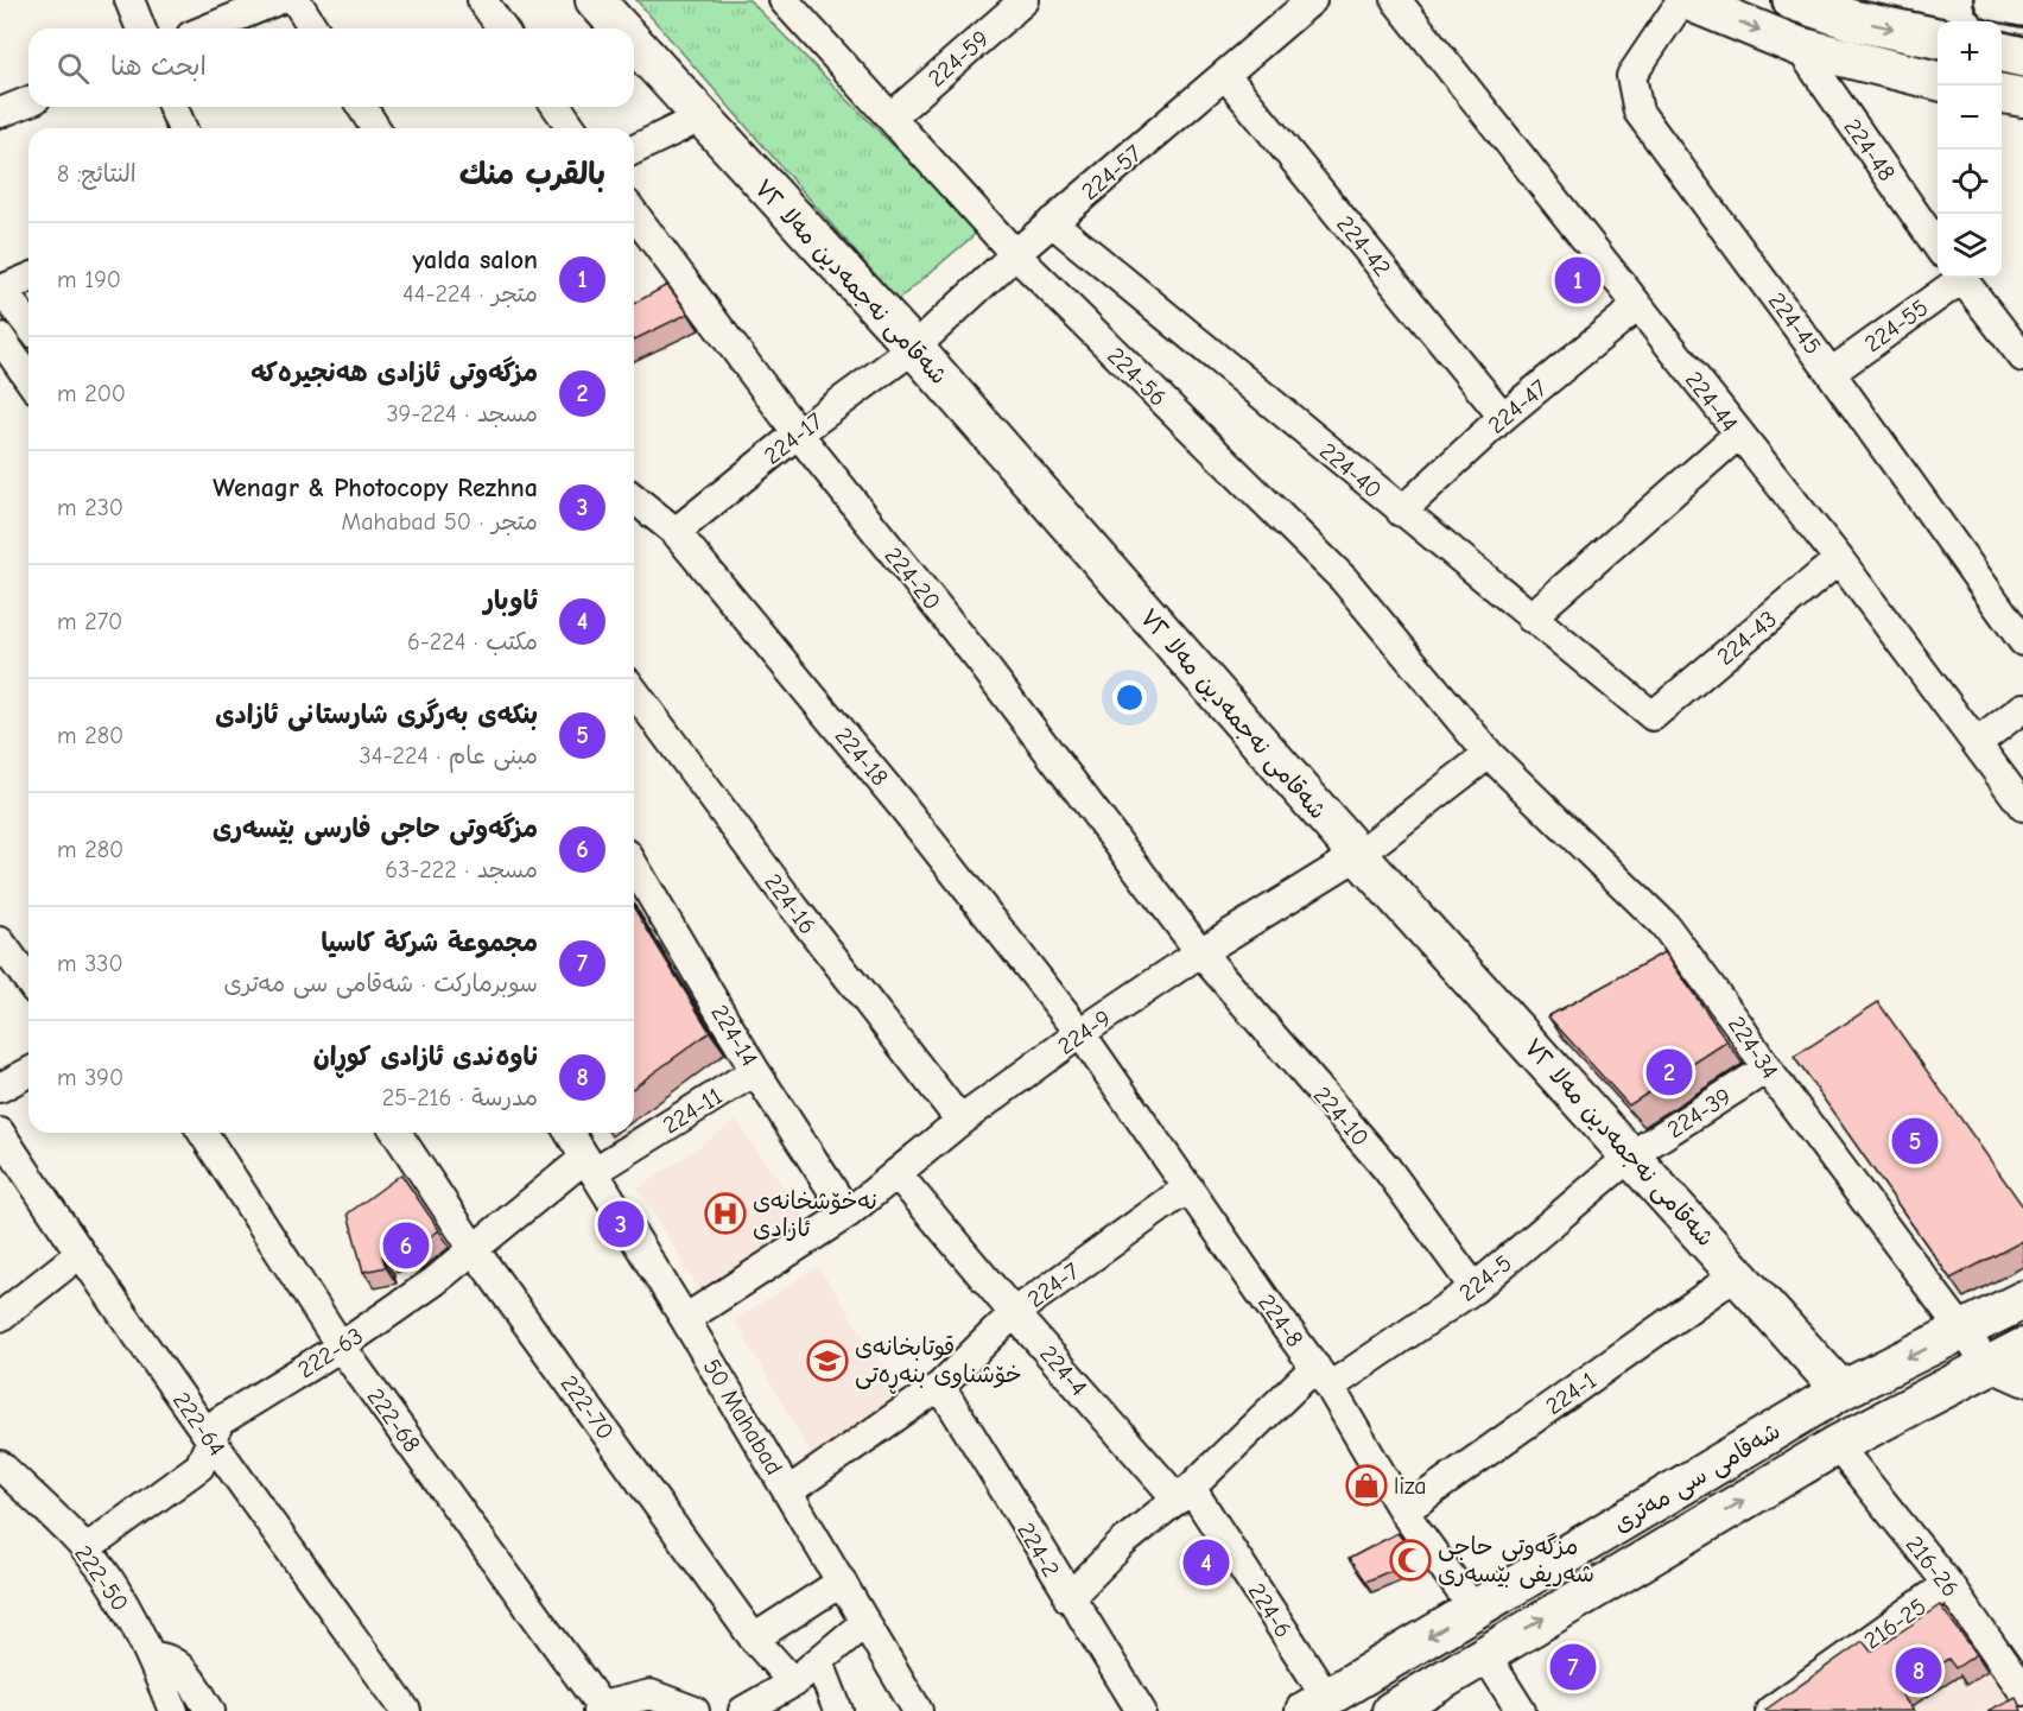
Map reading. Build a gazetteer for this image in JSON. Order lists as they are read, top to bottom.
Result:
{
  "streets": {
    "main road": ["شەقامی نەجمەدین مەلا ٧٢", "شەقامی سی مەتری"],
    "street": [
      "224-59",
      "224-48",
      "224-57",
      "224-42",
      "224-45",
      "224-55",
      "224-56",
      "224-44",
      "224-47",
      "224-17",
      "224-40",
      "224-20",
      "224-43",
      "224-18",
      "224-16",
      "224-9",
      "224-14",
      "224-34",
      "224-11",
      "224-39",
      "224-10",
      "224-5",
      "224-7",
      "224-8",
      "222-63",
      "224-4",
      "224-1",
      "222-70",
      "50 Mahabad",
      "222-68",
      "222-64",
      "224-2",
      "216-26",
      "222-50",
      "224-6",
      "216-25"
    ]
  },
  "crossings": [
    ["224-59", "224-56"],
    ["224-57", "224-42"],
    ["224-57", "شەقامی نەجمەدین مەلا ٧٢"],
    ["224-57", "224-56"],
    ["224-57", "224-17"],
    ["224-57", "224-40"],
    ["224-42", "224-47"],
    ["شەقامی نەجمەدین مەلا ٧٢", "224-17"],
    ["شەقامی نەجمەدین مەلا ٧٢", "224-9"],
    ["شەقامی نەجمەدین مەلا ٧٢", "224-39"],
    ["شەقامی نەجمەدین مەلا ٧٢", "224-5"],
    ["شەقامی نەجمەدین مەلا ٧٢", "224-1"],
    ["شەقامی نەجمەدین مەلا ٧٢", "شەقامی سی مەتری"],
    ["224-45", "224-55"],
    ["224-56", "224-9"],
    ["224-56", "224-34"],
    ["224-44", "224-47"],
    ["224-44", "224-43"],
    ["224-47", "224-40"],
    ["224-17", "224-20"],
    ["224-17", "224-18"],
    ["224-40", "224-43"],
    ["224-20", "224-9"],
    ["224-20", "224-10"],
    ["224-18", "224-9"],
    ["224-18", "224-8"],
    ["224-16", "224-9"],
    ["224-9", "224-14"],
    ["224-9", "224-34"],
    ["224-9", "224-10"],
    ["224-9", "224-8"],
    ["224-9", "224-4"],
    ["224-9", "50 Mahabad"],
    ["224-14", "224-11"],
    ["224-34", "224-39"],
    ["224-34", "شەقامی سی مەتری"],
    ["224-11", "222-63"],
    ["224-11", "50 Mahabad"],
    ["224-39", "224-5"],
    ["224-10", "224-5"],
    ["224-5", "224-8"],
    ["224-5", "224-4"],
    ["224-5", "224-2"],
    ["224-5", "224-6"],
    ["224-7", "224-8"],
    ["224-7", "224-4"],
    ["224-7", "50 Mahabad"],
    ["224-7", "224-2"],
    ["224-8", "224-1"],
    ["224-8", "شەقامی سی مەتری"],
    ["222-63", "222-70"],
    ["222-63", "50 Mahabad"],
    ["222-63", "222-68"],
    ["222-63", "222-64"],
    ["222-63", "222-50"],
    ["224-4", "224-6"],
    ["شەقامی سی مەتری", "216-26"],
    ["شەقامی سی مەتری", "224-6"],
    ["216-26", "216-25"]
  ],
  "places": {
    "hospital": ["نەخۆشخانەی ئازادی"],
    "school or university": ["قوتابخانەی خۆشناوی بنەڕەتی"],
    "shop": ["liza"],
    "mosque": ["مزگەوتی حاجی شەریفی بێسەری"]
  },
  "page": {
    "map_buttons": ["+", "−"],
    "search": "ابحث هنا",
    "heading": ["بالقرب منك", "النتائج: 8"],
    "list": [
      {
        "mark": "1",
        "name": "yalda salon",
        "note": "متجر · 224-44",
        "value": "190 m"
      },
      {
        "mark": "2",
        "name": "مزگه‌وتی ئازادی هه‌نجیره‌که",
        "note": "مسجد · 224-39",
        "value": "200 m"
      },
      {
        "mark": "3",
        "name": "Wenagr & Photocopy Rezhna",
        "note": "متجر · 50 Mahabad",
        "value": "230 m"
      },
      {
        "mark": "4",
        "name": "ئاوبار",
        "note": "مكتب · 224-6",
        "value": "270 m"
      },
      {
        "mark": "5",
        "name": "بنکەی بەرگری شارستانی ئازادی",
        "note": "مبنى عام · 224-34",
        "value": "280 m"
      },
      {
        "mark": "6",
        "name": "مزگەوتی حاجی فارسی بێسەری",
        "note": "مسجد · 222-63",
        "value": "280 m"
      },
      {
        "mark": "7",
        "name": "مجموعة شرکة کاسیا",
        "note": "سوبرماركت · شەقامی سی مەتری",
        "value": "330 m"
      },
      {
        "mark": "8",
        "name": "ناوەندی ئازادی کوڕان",
        "note": "مدرسة · 216-25",
        "value": "390 m"
      }
    ],
    "pins": [
      "1",
      "2",
      "5",
      "3",
      "6",
      "4",
      "7",
      "8"
    ]
  }
}
